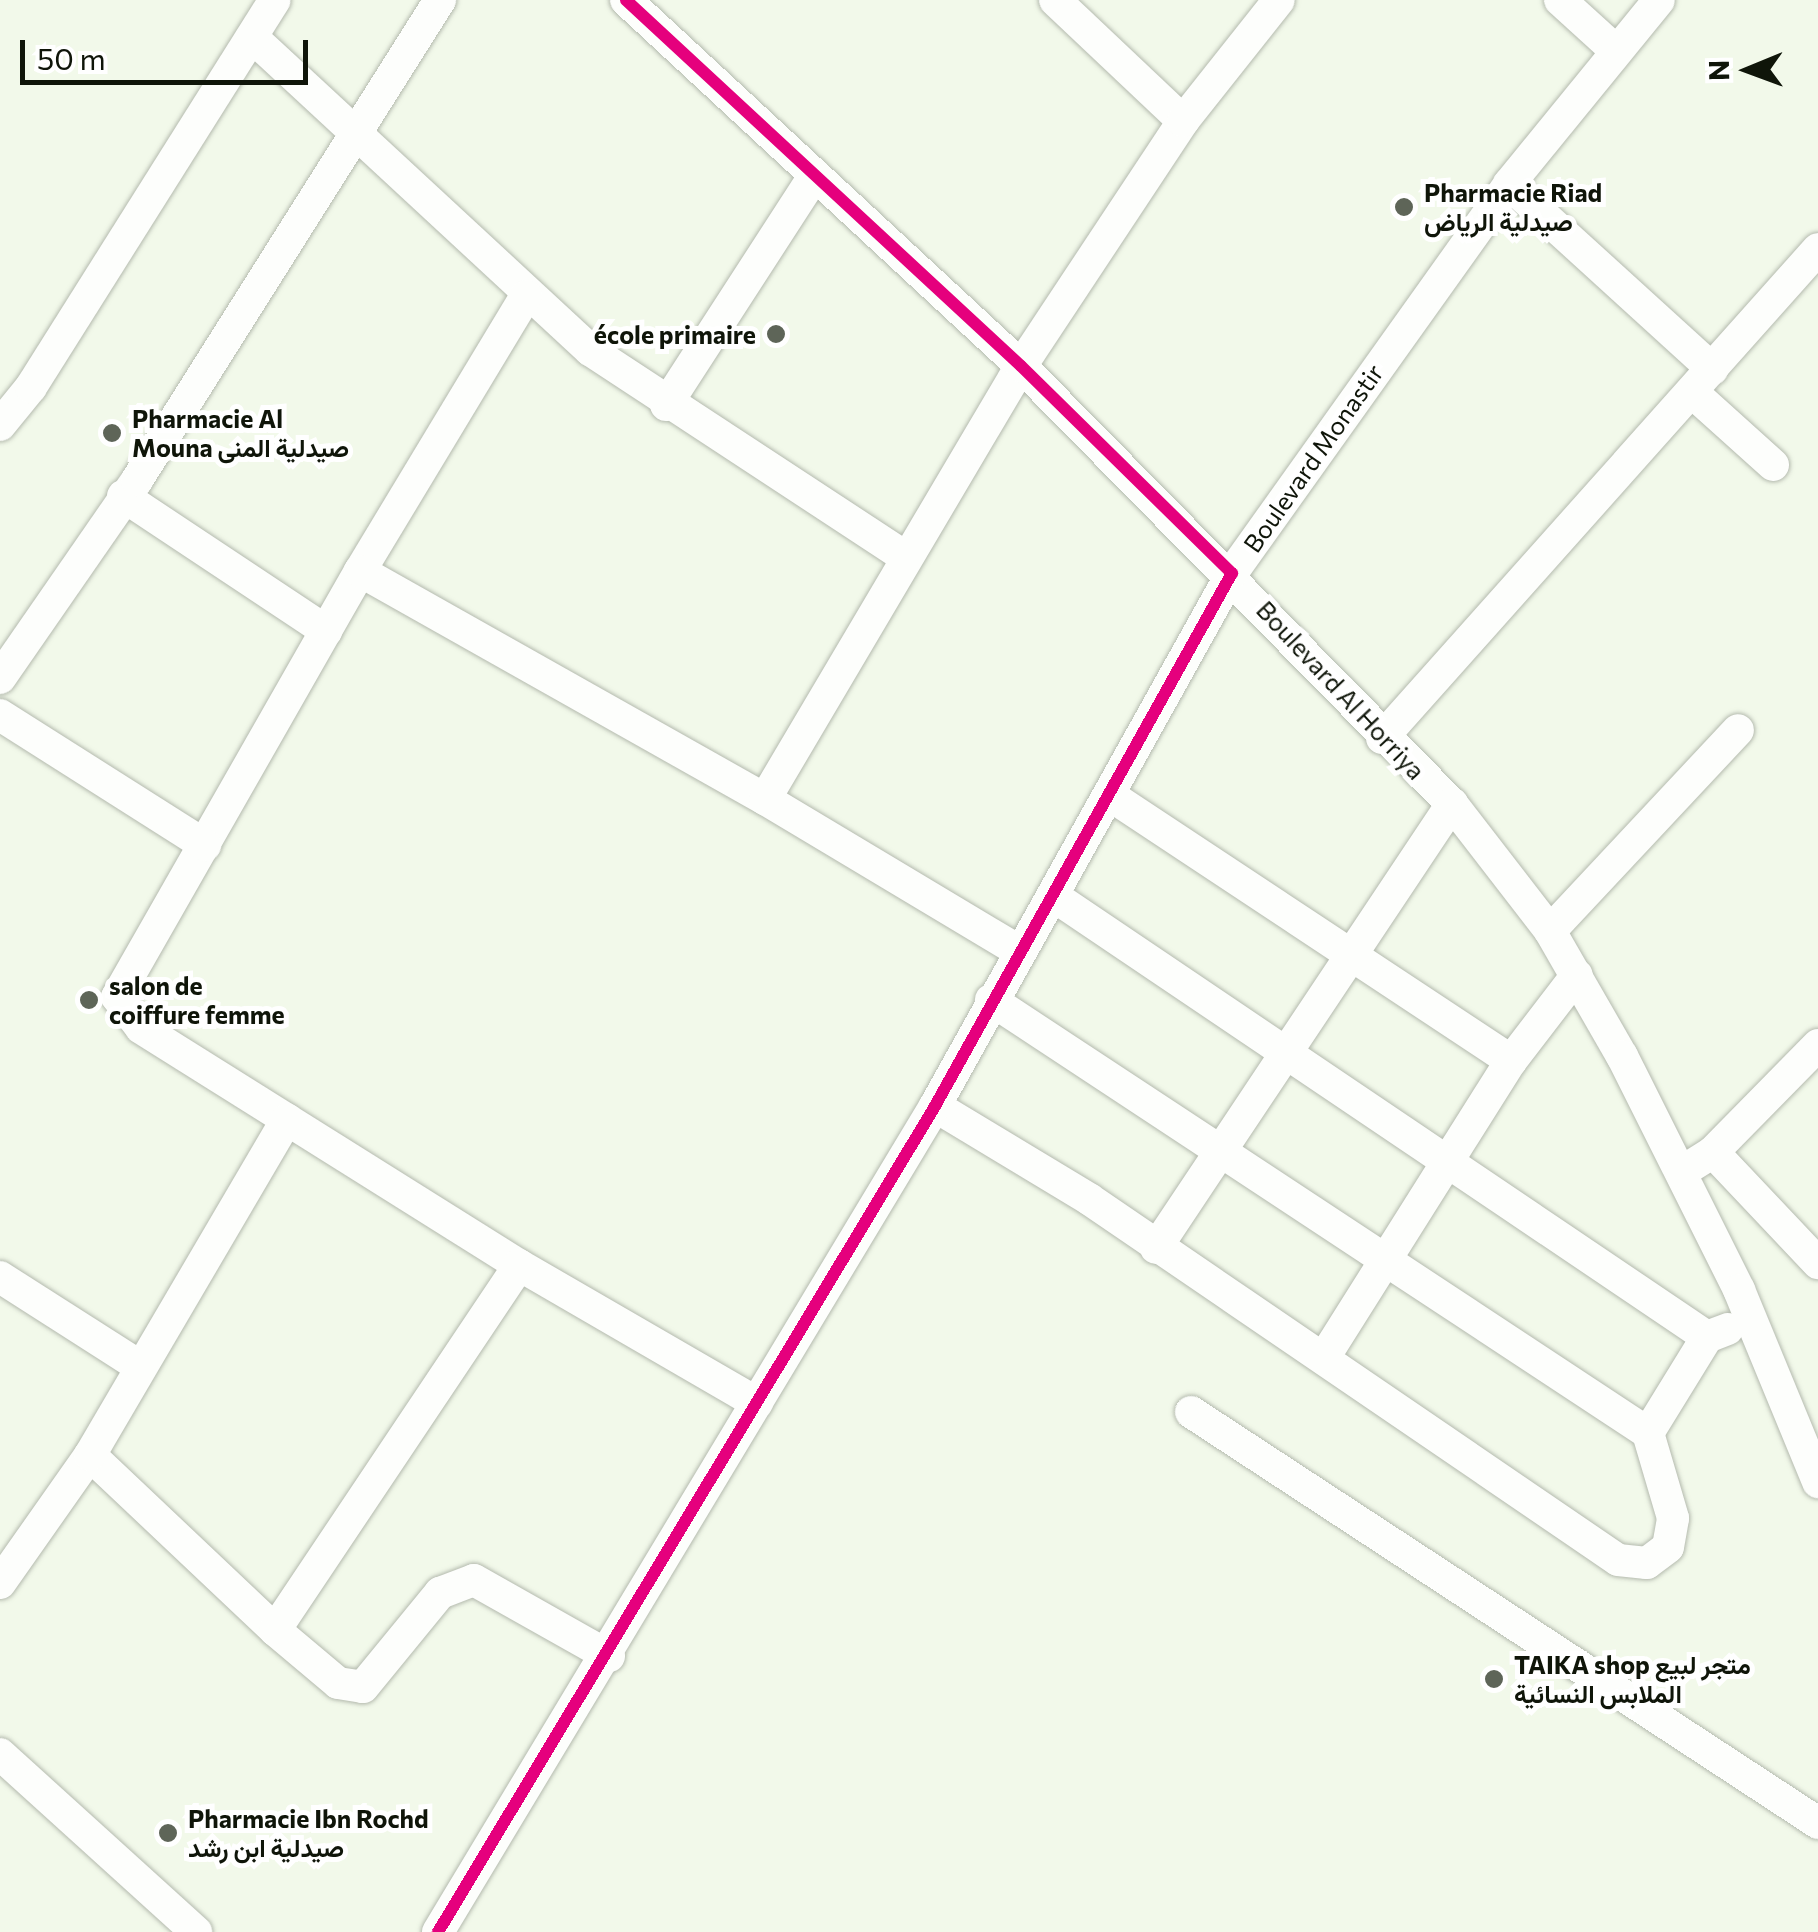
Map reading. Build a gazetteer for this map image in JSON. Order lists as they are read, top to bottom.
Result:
{
  "streets": {
    "street": ["Boulevard Monastir", "Boulevard Al Horriya"]
  },
  "crossings": [
    ["Boulevard Monastir", "Boulevard Al Horriya"]
  ],
  "places": [
    "Pharmacie Riad صيدلية الرياض",
    "école primaire",
    "Pharmacie Al Mouna صيدلية المنى",
    "salon de coiffure femme",
    "TAIKA shop متجر لبيع الملابس النسائية",
    "Pharmacie Ibn Rochd صيدلية ابن رشد"
  ],
  "scale_bar": "50 m",
  "north": "left"
}
